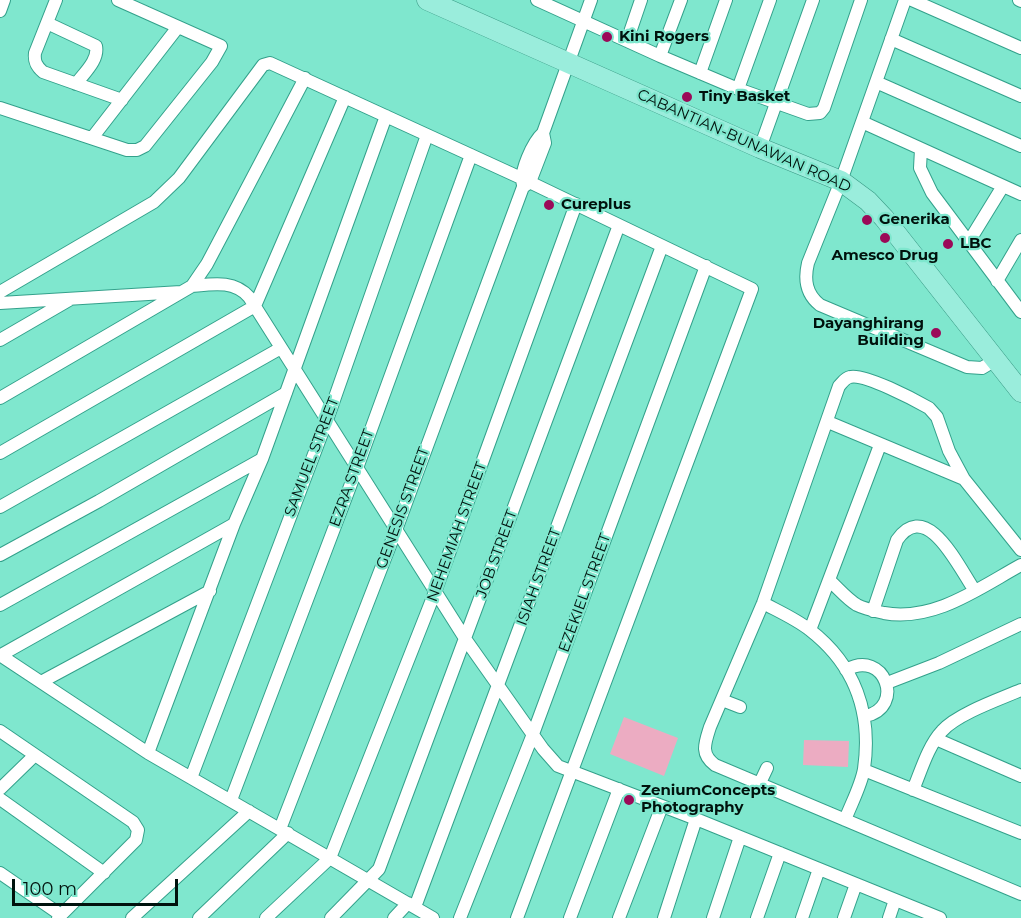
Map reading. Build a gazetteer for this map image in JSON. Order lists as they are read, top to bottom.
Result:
{
  "streets": {
    "main road": ["CABANTIAN-BUNAWAN ROAD"],
    "street": [
      "SAMUEL STREET",
      "EZRA STREET",
      "GENESIS STREET",
      "NEHEMIAH STREET",
      "JOB STREET",
      "ISIAH STREET",
      "EZEKIEL STREET"
    ]
  },
  "crossings": [
    ["CABANTIAN-BUNAWAN ROAD", "GENESIS STREET"]
  ],
  "places": [
    "Kini Rogers",
    "Tiny Basket",
    "Cureplus",
    "Generika",
    "Amesco Drug",
    "LBC",
    "Dayanghirang Building",
    "ZeniumConcepts Photography"
  ],
  "scale_bar": "100 m"
}
